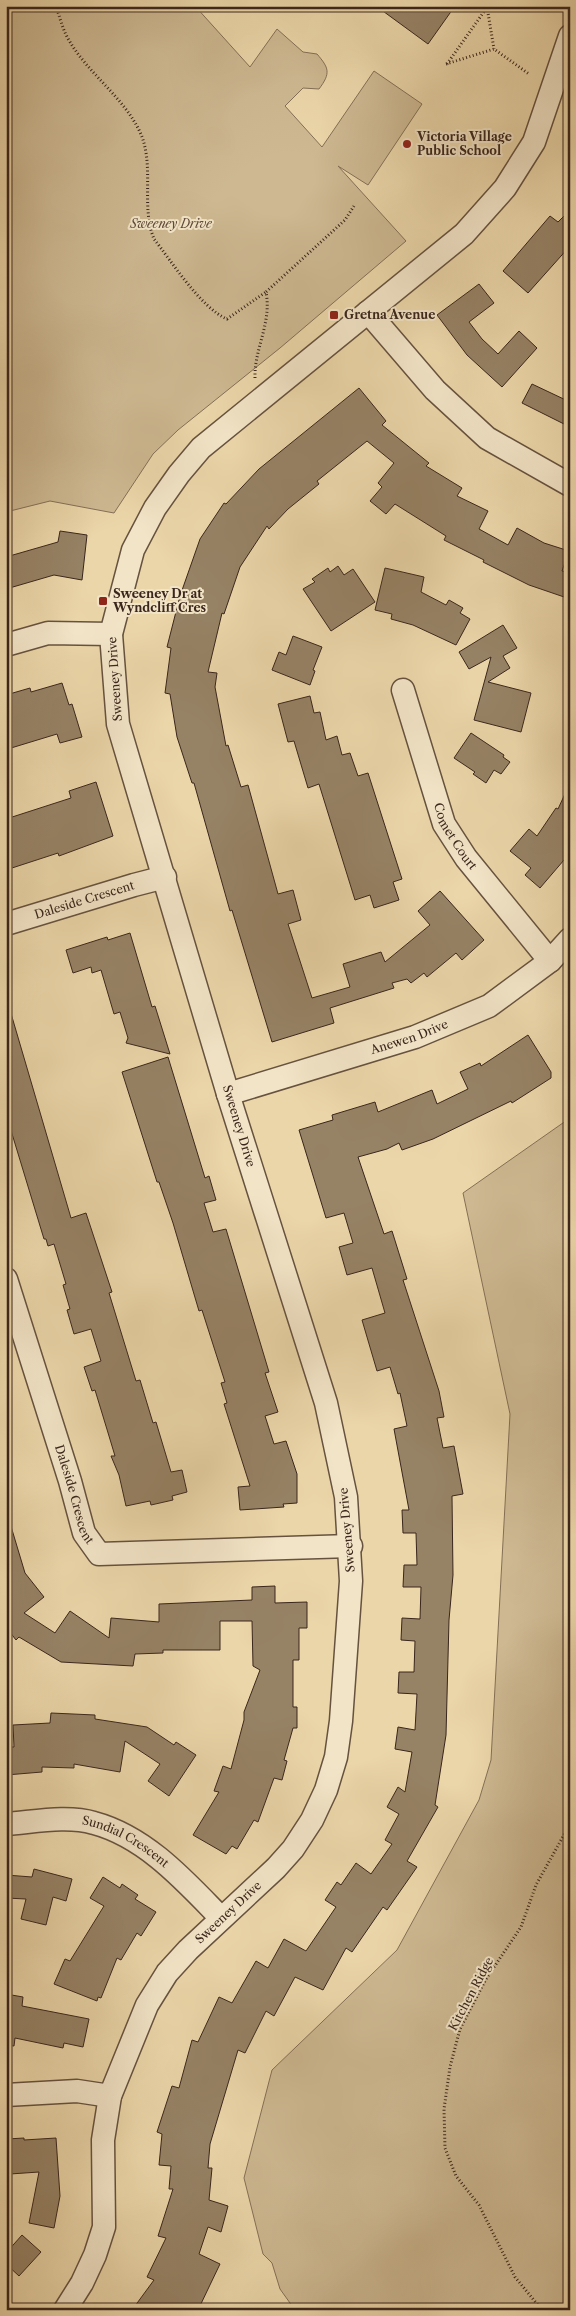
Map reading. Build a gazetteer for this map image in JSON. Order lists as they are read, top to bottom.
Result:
{
  "streets": {
    "street": [
      "Sweeney Drive",
      "Comet Court",
      "Daleside Crescent",
      "Anewen Drive",
      "Sundial Crescent"
    ],
    "path": ["Kitchen Ridge"]
  },
  "crossings": [
    ["Sweeney Drive", "Daleside Crescent"],
    ["Sweeney Drive", "Anewen Drive"],
    ["Sweeney Drive", "Sundial Crescent"],
    ["Comet Court", "Anewen Drive"]
  ],
  "parks": ["Sweeney Drive"],
  "places": {
    "other": ["Victoria Village Public School"],
    "transit": ["Gretna Avenue", "Sweeney Dr at Wyndcliff Cres"]
  }
}
